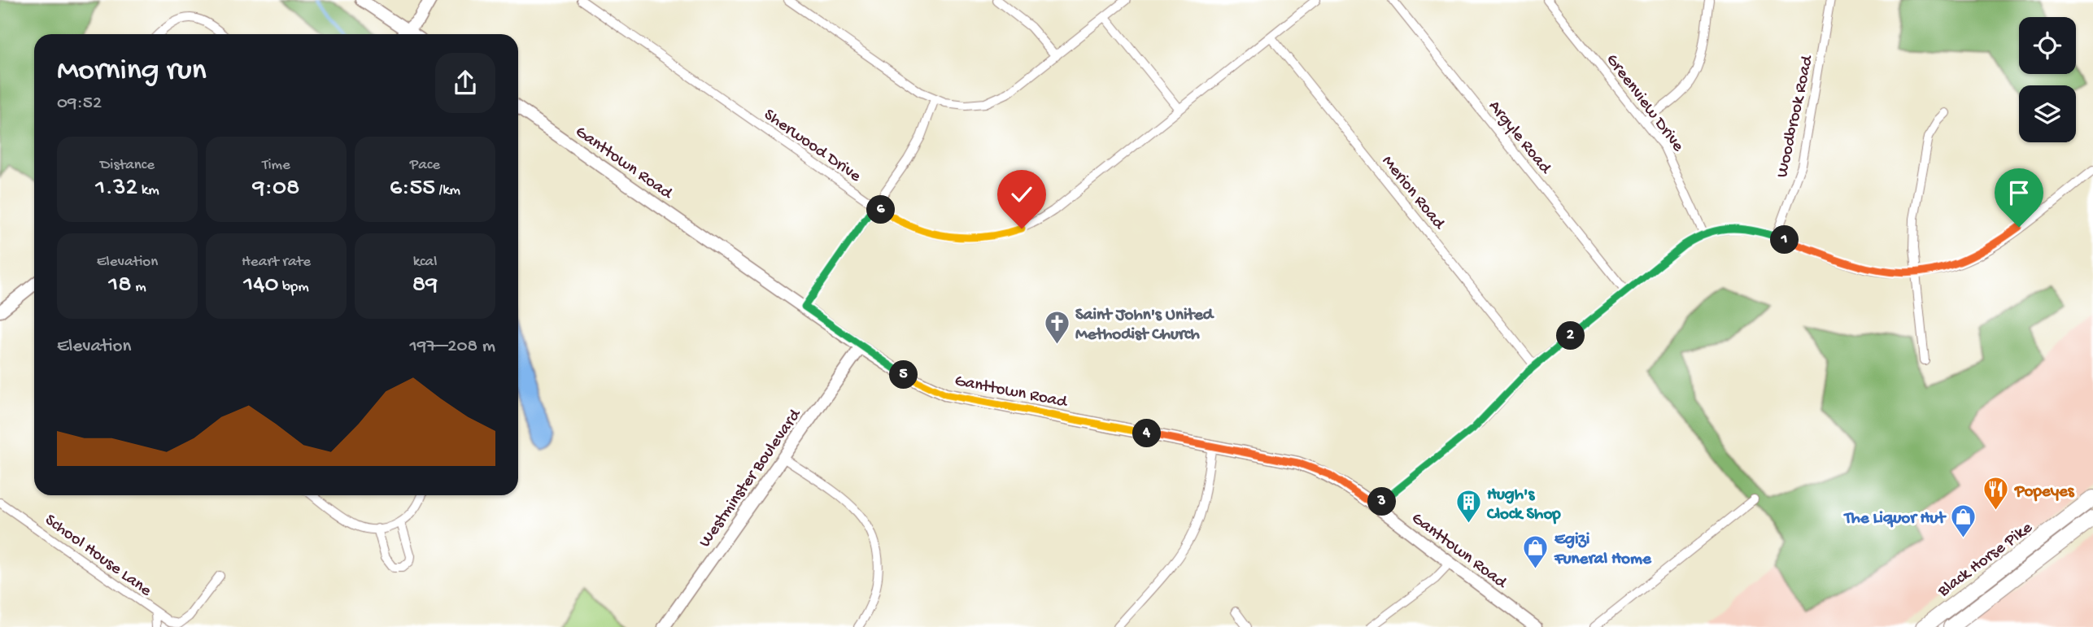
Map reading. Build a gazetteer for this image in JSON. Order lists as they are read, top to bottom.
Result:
{
  "streets": {
    "highway": ["Black Horse Pike"],
    "street": [
      "Greenview Drive",
      "Woodbrook Road",
      "Argyle Road",
      "Sherwood Drive",
      "Ganttown Road",
      "Merion Road",
      "Westminster Boulevard",
      "School House Lane"
    ]
  },
  "crossings": [
    ["Sherwood Drive", "Merion Road"],
    ["Ganttown Road", "Westminster Boulevard"]
  ],
  "places": {
    "church": ["Saint John's United Methodist Church"],
    "restaurant": ["Popeyes"],
    "building": ["Hugh's Clock Shop"],
    "shop": ["The Liquor Hut", "Egizi Funeral Home"]
  },
  "page": {
    "heading": ["Morning run", "09:52"],
    "stats": [
      ["Distance", "1.32 km"],
      ["Time", "9:08"],
      ["Pace", "6:55 /km"],
      ["Elevation", "18 m"],
      ["Heart rate", "140 bpm"],
      ["kcal", "89"]
    ],
    "pins": [
      "6",
      "1",
      "2",
      "5",
      "4",
      "3"
    ],
    "chart": ["Elevation", "197–208 m"]
  }
}
